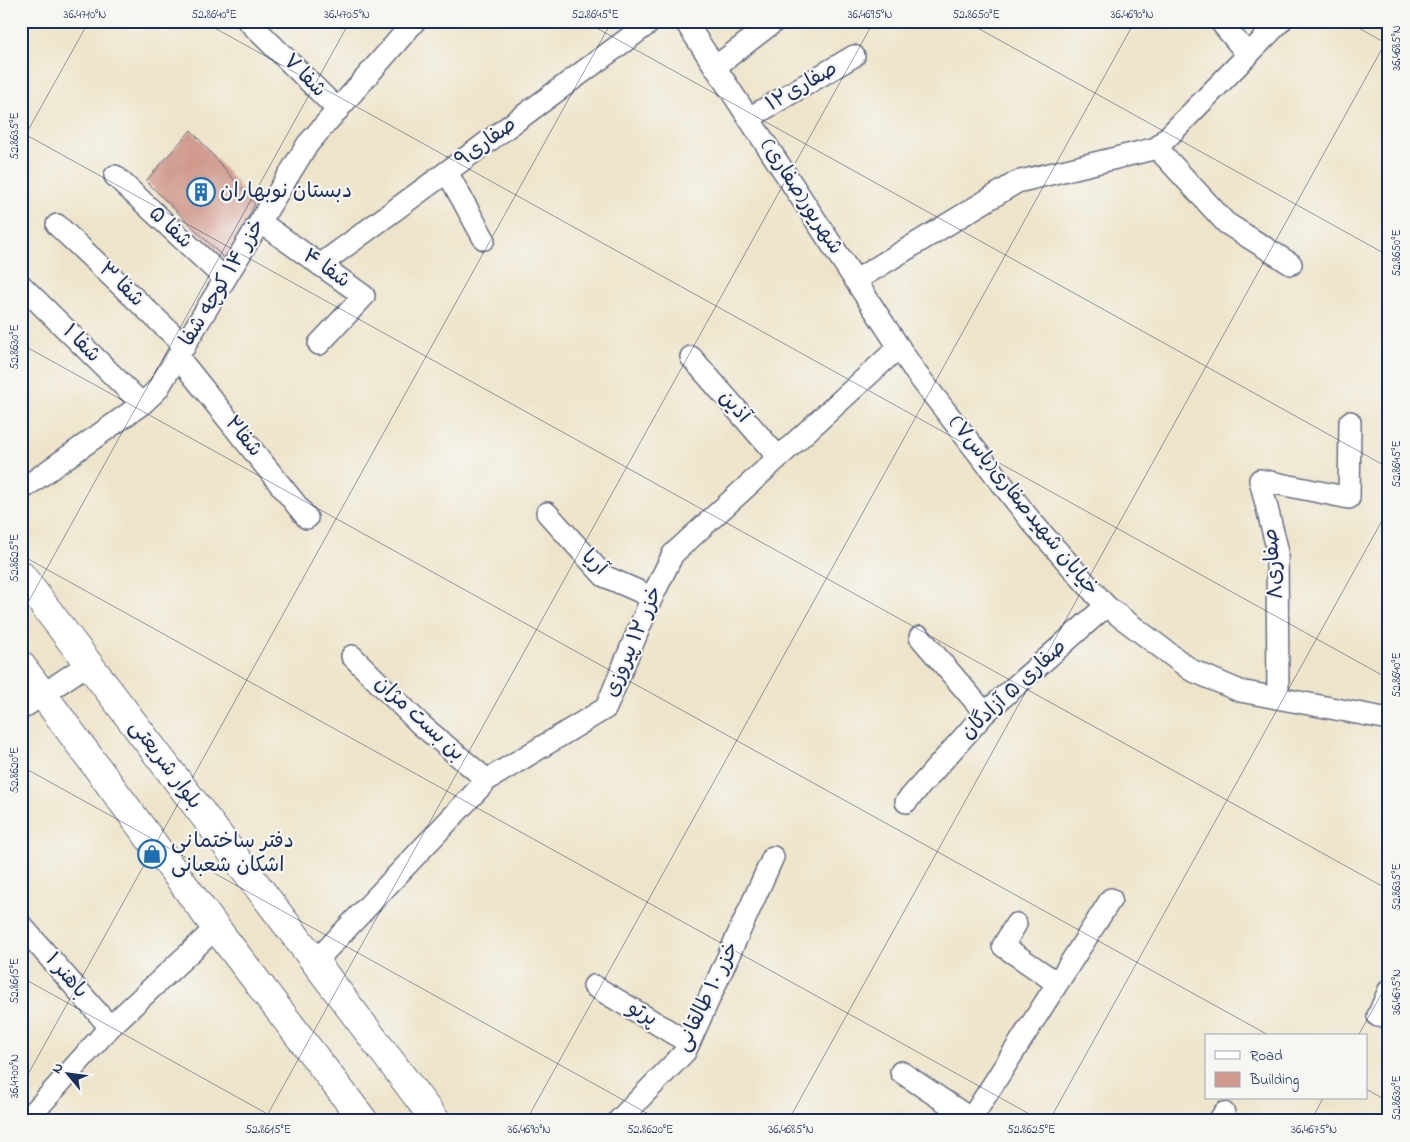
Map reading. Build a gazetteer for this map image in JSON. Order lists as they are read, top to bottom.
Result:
{
  "streets": {
    "main road": ["بلوار شریعتی"],
    "street": [
      "شفا ۷",
      "صفاری۱۲",
      "صفاری۹",
      "شهریور(صفاری)",
      "شفا ۵",
      "شفا ۴",
      "خزر ۱۴ کوچه شفا",
      "شفا ۳",
      "شفا ۱",
      "آذین",
      "شفا۲",
      "خیابان شهیدصفاری(یاس۷)",
      "آریا",
      "صفاری۸",
      "خزر ۱۲ پیروزی",
      "صفاری ۵ آزادگان",
      "بن بست مژان",
      "باهنر ۱",
      "خزر ۱۰ طالقانی",
      "پرتو"
    ]
  },
  "crossings": [
    ["شفا ۷", "خزر ۱۴ کوچه شفا"],
    ["صفاری۱۲", "شهریور(صفاری)"],
    ["صفاری۹", "شفا ۴"],
    ["شهریور(صفاری)", "خیابان شهیدصفاری(یاس۷)"],
    ["شهریور(صفاری)", "خزر ۱۲ پیروزی"],
    ["شفا ۵", "خزر ۱۴ کوچه شفا"],
    ["شفا ۴", "خزر ۱۴ کوچه شفا"],
    ["خزر ۱۴ کوچه شفا", "شفا ۳"],
    ["خزر ۱۴ کوچه شفا", "شفا ۱"],
    ["خزر ۱۴ کوچه شفا", "شفا۲"],
    ["شفا ۳", "شفا۲"],
    ["آذین", "خزر ۱۲ پیروزی"],
    ["خیابان شهیدصفاری(یاس۷)", "صفاری۸"],
    ["خیابان شهیدصفاری(یاس۷)", "صفاری ۵ آزادگان"],
    ["آریا", "خزر ۱۲ پیروزی"],
    ["خزر ۱۲ پیروزی", "بن بست مژان"],
    ["خزر ۱۲ پیروزی", "بلوار شریعتی"],
    ["خزر ۱۰ طالقانی", "پرتو"]
  ],
  "places": {
    "building": ["دبستان نوبهاران"],
    "shop": ["دفتر ساختمانی اشکان شعبانی"]
  },
  "legend": ["Road", "Building"],
  "north": "top left",
  "coordinates": [
    "36.4710°N",
    "52.8640°E",
    "36.4705°N",
    "52.8645°E",
    "36.4695°N",
    "52.8650°E",
    "36.4690°N",
    "36.4685°N",
    "52.8635°E",
    "52.8630°E",
    "52.8625°E",
    "52.8620°E",
    "52.8615°E",
    "36.4675°N",
    "36.4700°N"
  ]
}
